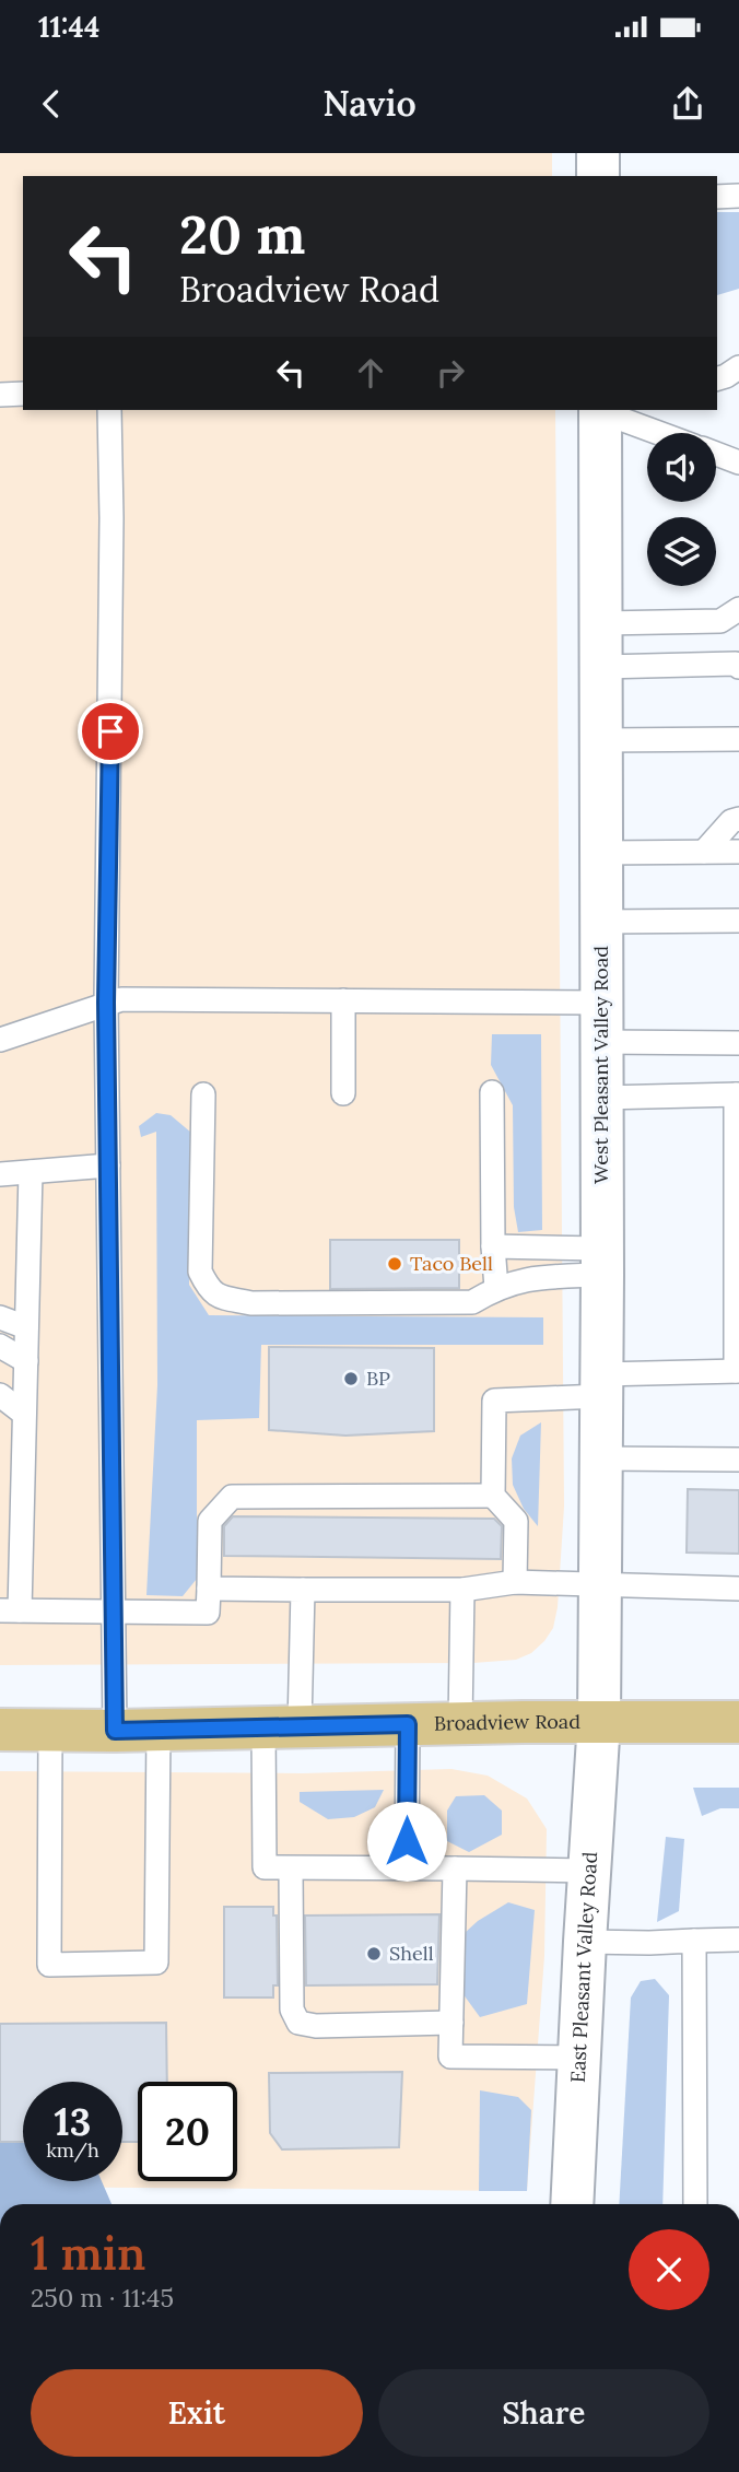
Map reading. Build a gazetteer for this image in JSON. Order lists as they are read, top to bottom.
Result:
{
  "streets": {
    "main road": ["West Pleasant Valley Road", "Broadview Road", "East Pleasant Valley Road"]
  },
  "crossings": [
    ["West Pleasant Valley Road", "Broadview Road"],
    ["West Pleasant Valley Road", "East Pleasant Valley Road"],
    ["Broadview Road", "East Pleasant Valley Road"]
  ],
  "places": ["Taco Bell", "BP", "Shell"],
  "page": {
    "status": "11:44",
    "header": "Navio",
    "turn": ["20 m", "Broadview Road"],
    "speed": "13 km/h",
    "limit": "20",
    "heading": ["1 min", "250 m · 11:45"],
    "buttons": ["Exit", "Share"]
  }
}
